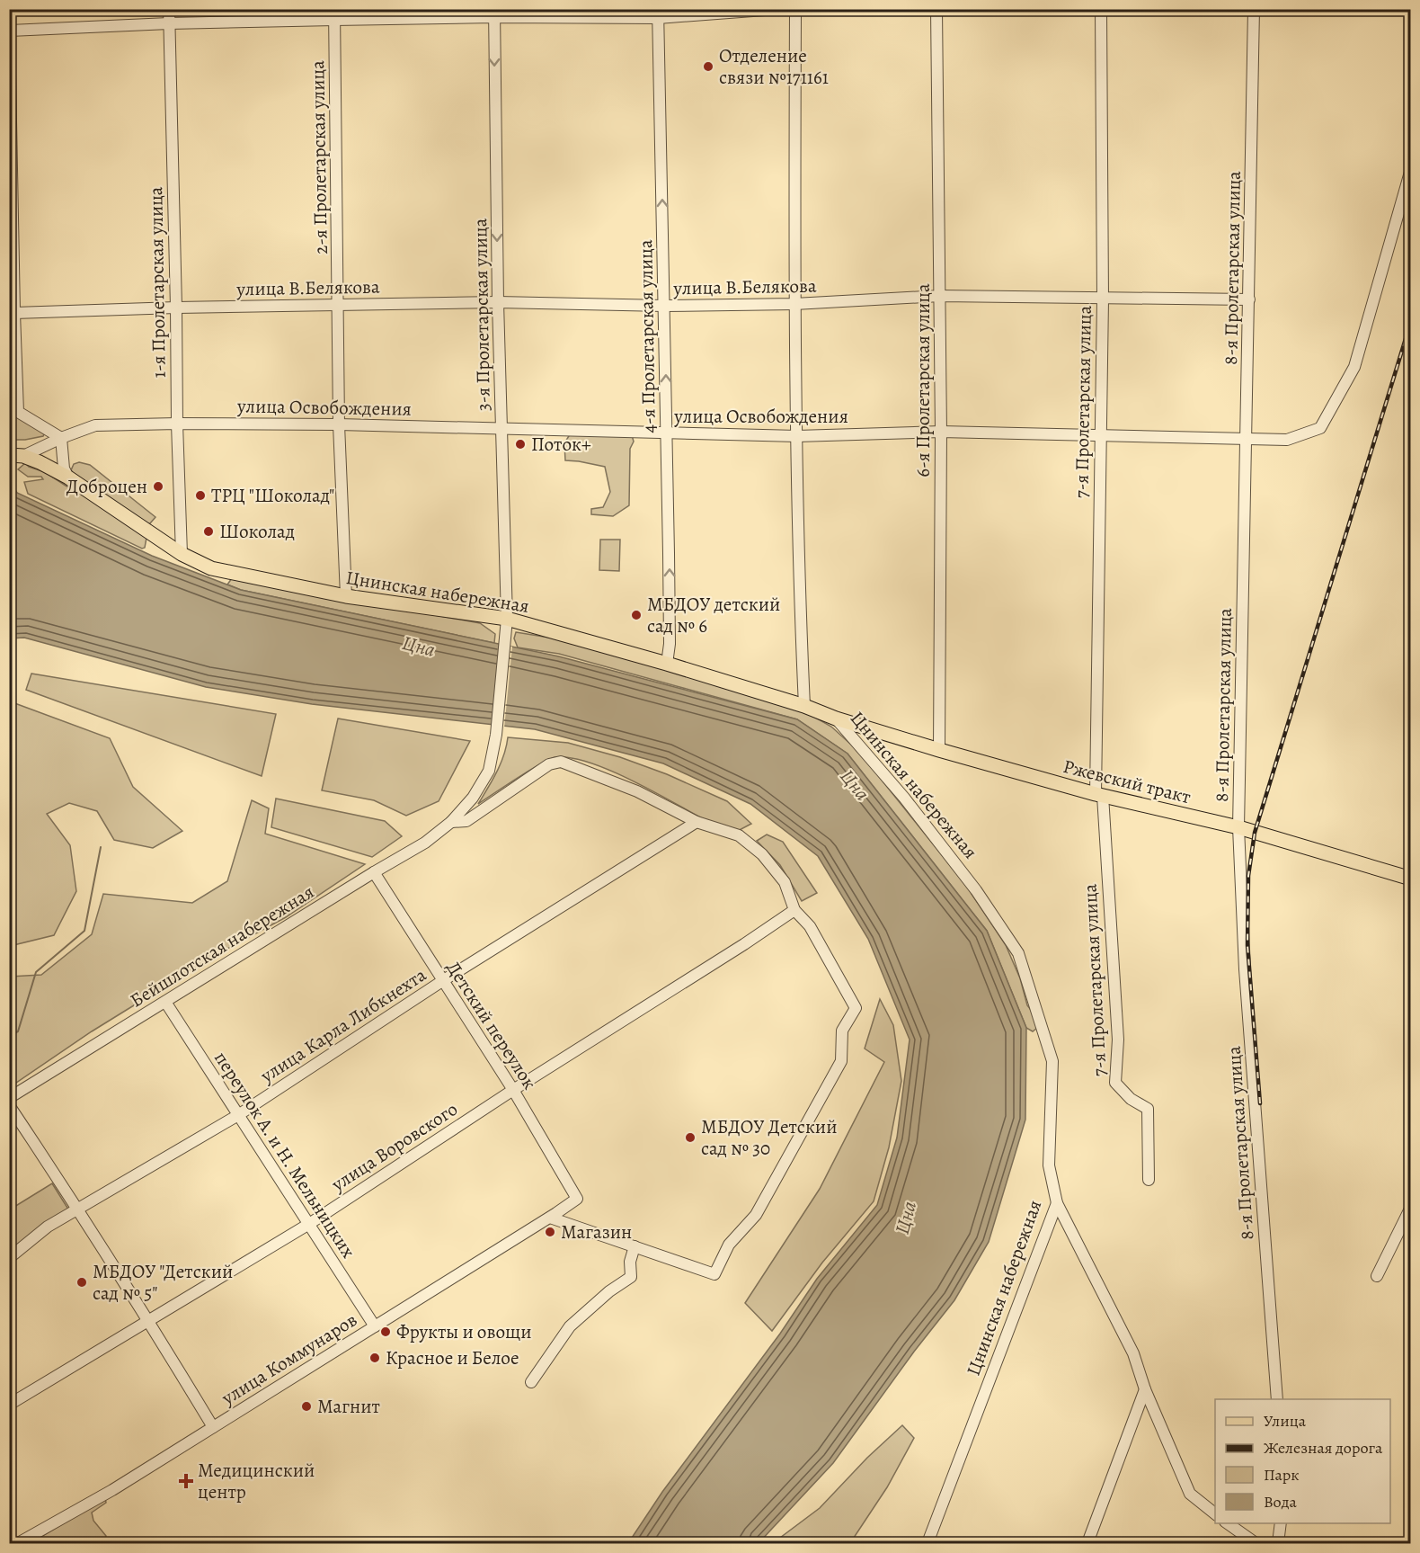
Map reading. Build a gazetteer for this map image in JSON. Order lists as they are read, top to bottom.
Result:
{
  "streets": {
    "main road": ["Цнинская набережная", "Ржевский тракт"],
    "street": [
      "2-я Пролетарская улица",
      "8-я Пролетарская улица",
      "1-я Пролетарская улица",
      "улица В.Белякова",
      "3-я Пролетарская улица",
      "4-я Пролетарская улица",
      "6-я Пролетарская улица",
      "7-я Пролетарская улица",
      "улица Освобождения",
      "Бейшлотская набережная",
      "улица Карла Либкнехта",
      "Детский переулок",
      "улица Воровского",
      "переулок А. и Н. Мельницких",
      "улица Коммунаров"
    ]
  },
  "crossings": [
    ["2-я Пролетарская улица", "улица В.Белякова"],
    ["2-я Пролетарская улица", "улица Освобождения"],
    ["2-я Пролетарская улица", "Цнинская набережная"],
    ["8-я Пролетарская улица", "улица В.Белякова"],
    ["8-я Пролетарская улица", "улица Освобождения"],
    ["8-я Пролетарская улица", "Ржевский тракт"],
    ["1-я Пролетарская улица", "улица В.Белякова"],
    ["1-я Пролетарская улица", "улица Освобождения"],
    ["1-я Пролетарская улица", "Цнинская набережная"],
    ["улица В.Белякова", "3-я Пролетарская улица"],
    ["улица В.Белякова", "4-я Пролетарская улица"],
    ["улица В.Белякова", "6-я Пролетарская улица"],
    ["улица В.Белякова", "7-я Пролетарская улица"],
    ["3-я Пролетарская улица", "улица Освобождения"],
    ["3-я Пролетарская улица", "Цнинская набережная"],
    ["3-я Пролетарская улица", "Бейшлотская набережная"],
    ["4-я Пролетарская улица", "улица Освобождения"],
    ["4-я Пролетарская улица", "Цнинская набережная"],
    ["6-я Пролетарская улица", "улица Освобождения"],
    ["6-я Пролетарская улица", "Ржевский тракт"],
    ["7-я Пролетарская улица", "улица Освобождения"],
    ["7-я Пролетарская улица", "Ржевский тракт"],
    ["улица Освобождения", "Цнинская набережная"],
    ["Цнинская набережная", "Ржевский тракт"],
    ["Бейшлотская набережная", "улица Карла Либкнехта"],
    ["Бейшлотская набережная", "Детский переулок"],
    ["Бейшлотская набережная", "улица Воровского"],
    ["Бейшлотская набережная", "переулок А. и Н. Мельницких"],
    ["улица Карла Либкнехта", "Детский переулок"],
    ["улица Карла Либкнехта", "переулок А. и Н. Мельницких"],
    ["Детский переулок", "улица Воровского"],
    ["Детский переулок", "улица Коммунаров"],
    ["улица Воровского", "переулок А. и Н. Мельницких"],
    ["переулок А. и Н. Мельницких", "улица Коммунаров"]
  ],
  "one_way": ["3-я Пролетарская улица", "4-я Пролетарская улица"],
  "water": ["Цна"],
  "places": {
    "other": [
      "Отделение связи №171161",
      "Поток+",
      "Доброцен",
      "ТРЦ \"Шоколад\"",
      "Шоколад",
      "МБДОУ детский сад № 6",
      "МБДОУ Детский сад № 30",
      "Магазин",
      "МБДОУ \"Детский сад № 5\"",
      "Фрукты и овощи",
      "Красное и Белое",
      "Магнит"
    ],
    "health": ["Медицинский центр"]
  },
  "legend": [
    "Улица",
    "Железная дорога",
    "Парк",
    "Вода"
  ]
}
